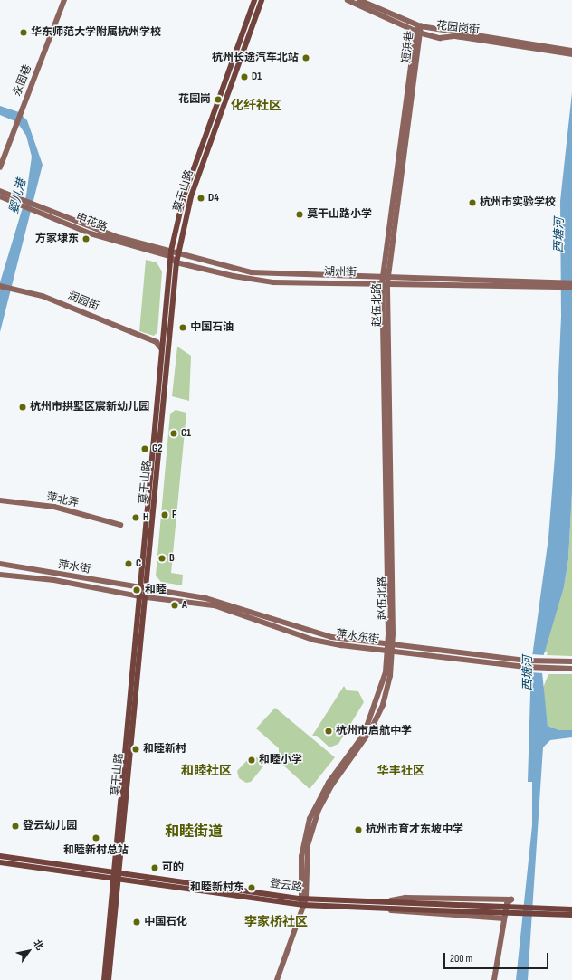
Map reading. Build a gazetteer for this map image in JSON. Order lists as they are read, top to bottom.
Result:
{
  "streets": {
    "main road": [
      "花园岗街",
      "短浜巷",
      "永固巷",
      "莫干山路",
      "申花路",
      "湖州街",
      "润园街",
      "赵伍北路",
      "萍北弄",
      "萍水街",
      "萍水东街",
      "登云路"
    ]
  },
  "crossings": [
    ["花园岗街", "短浜巷"],
    ["短浜巷", "湖州街"],
    ["短浜巷", "赵伍北路"],
    ["莫干山路", "申花路"],
    ["莫干山路", "湖州街"],
    ["莫干山路", "萍水街"],
    ["莫干山路", "萍水东街"],
    ["莫干山路", "登云路"],
    ["申花路", "湖州街"],
    ["湖州街", "赵伍北路"],
    ["赵伍北路", "萍水东街"],
    ["赵伍北路", "登云路"],
    ["萍水街", "萍水东街"]
  ],
  "districts": [
    "化纤社区",
    "和睦社区",
    "华丰社区",
    "和睦街道",
    "李家桥社区"
  ],
  "water": ["婴儿港", "西塘河"],
  "places": [
    "华东师范大学附属杭州学校",
    "杭州长途汽车北站",
    "D1",
    "花园岗",
    "D4",
    "杭州市实验学校",
    "莫干山路小学",
    "方家埭东",
    "中国石油",
    "杭州市拱墅区宸新幼儿园",
    "G1",
    "G2",
    "F",
    "H",
    "B",
    "C",
    "和睦",
    "A",
    "杭州市启航中学",
    "和睦新村",
    "和睦小学",
    "登云幼儿园",
    "杭州市育才东坡中学",
    "和睦新村总站",
    "可的",
    "和睦新村东",
    "中国石化"
  ],
  "scale_bar": "200 m",
  "north": "top right"
}
